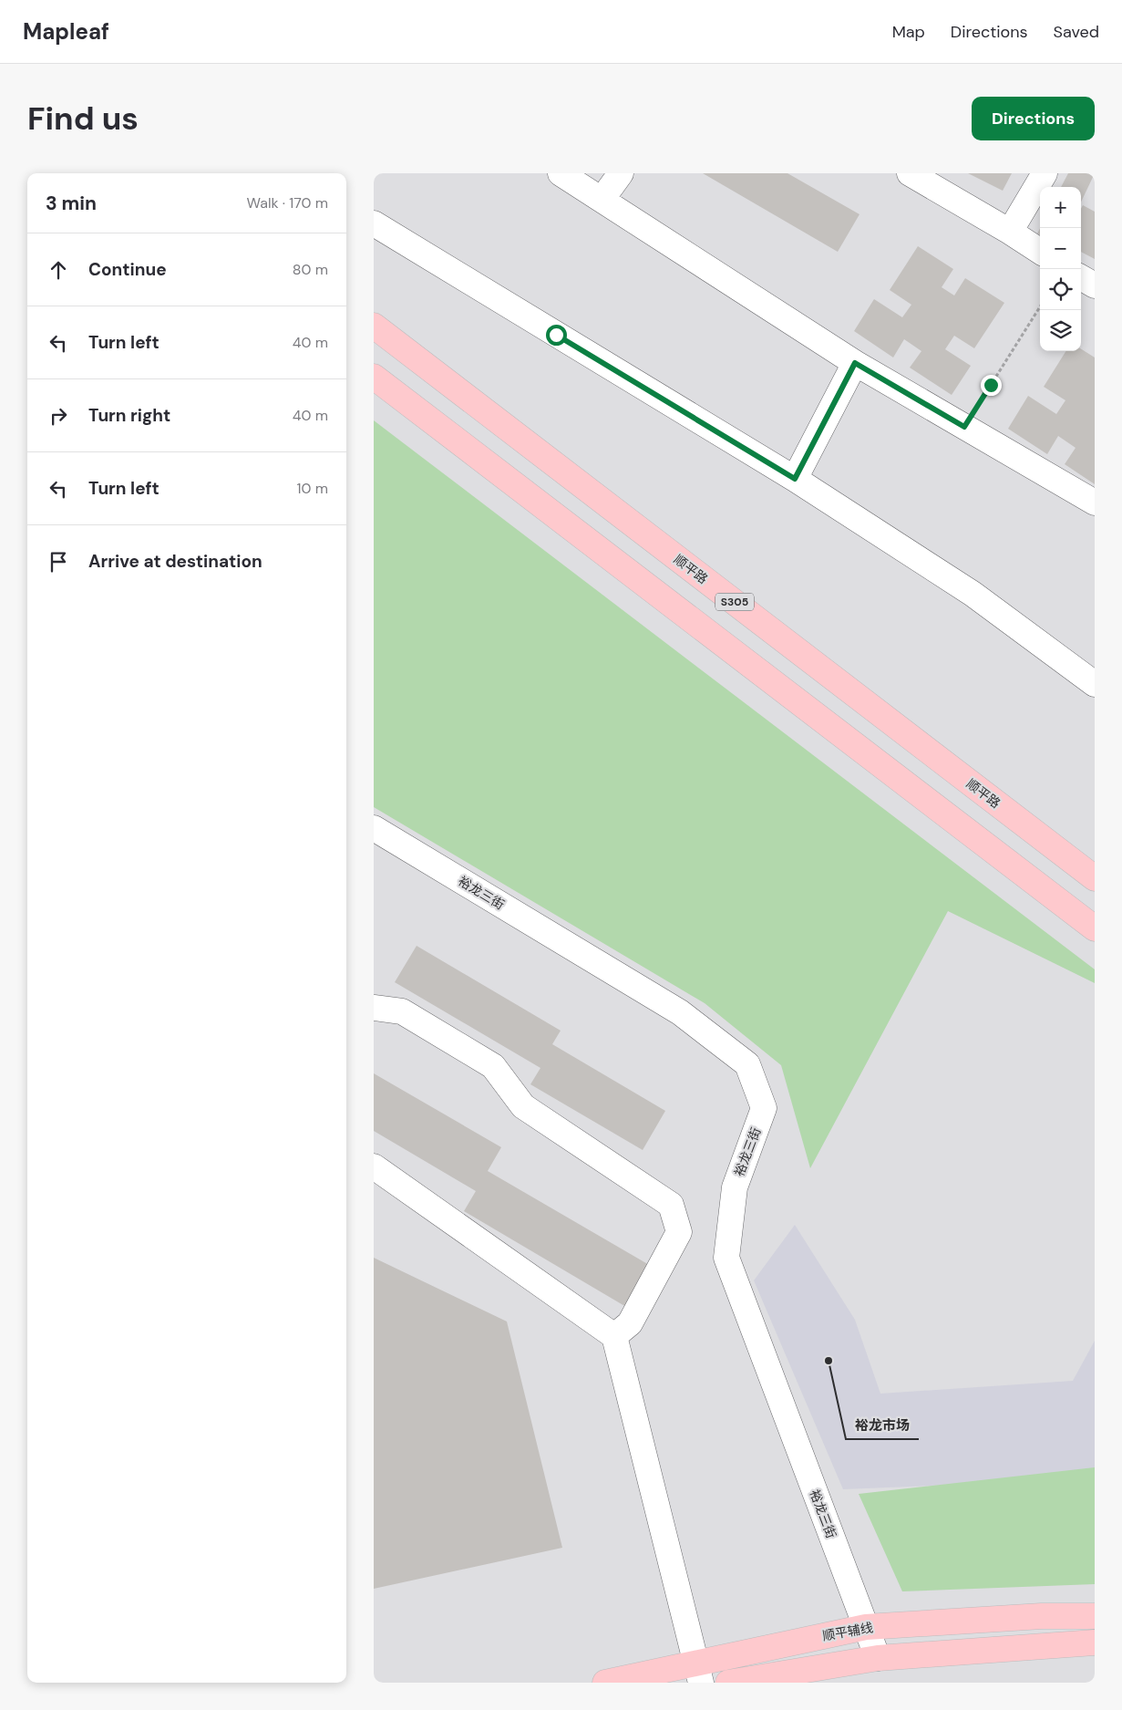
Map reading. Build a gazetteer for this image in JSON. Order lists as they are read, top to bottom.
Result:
{
  "streets": {
    "main road": ["顺平路", "S305", "顺平辅线"],
    "street": ["裕龙三街"]
  },
  "crossings": [
    ["裕龙三街", "顺平辅线"]
  ],
  "places": ["裕龙市场"],
  "page": {
    "header": "Mapleaf",
    "nav": ["Map", "Directions", "Saved"],
    "buttons": "Directions",
    "title": "Find us",
    "heading": ["3 min", "Walk · 170 m"],
    "map_buttons": ["+", "−"],
    "list": [
      ["Continue", "80 m"],
      ["Turn left", "40 m"],
      ["Turn right", "40 m"],
      ["Turn left", "10 m"],
      "Arrive at destination"
    ]
  }
}
